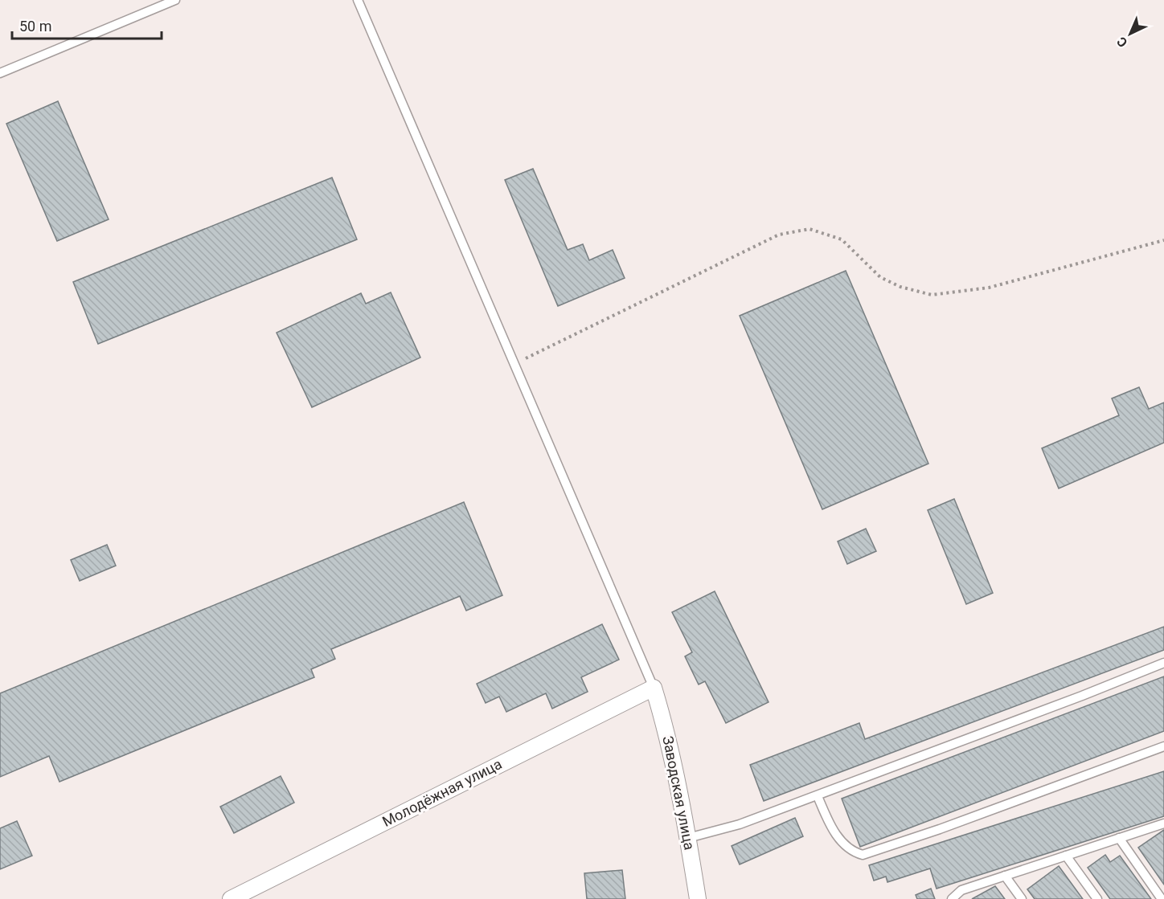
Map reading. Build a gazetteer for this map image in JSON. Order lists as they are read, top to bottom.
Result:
{
  "streets": {
    "street": ["Молодёжная улица", "Заводская улица"]
  },
  "crossings": [
    ["Молодёжная улица", "Заводская улица"]
  ],
  "scale_bar": "50 m",
  "north": "bottom left"
}
